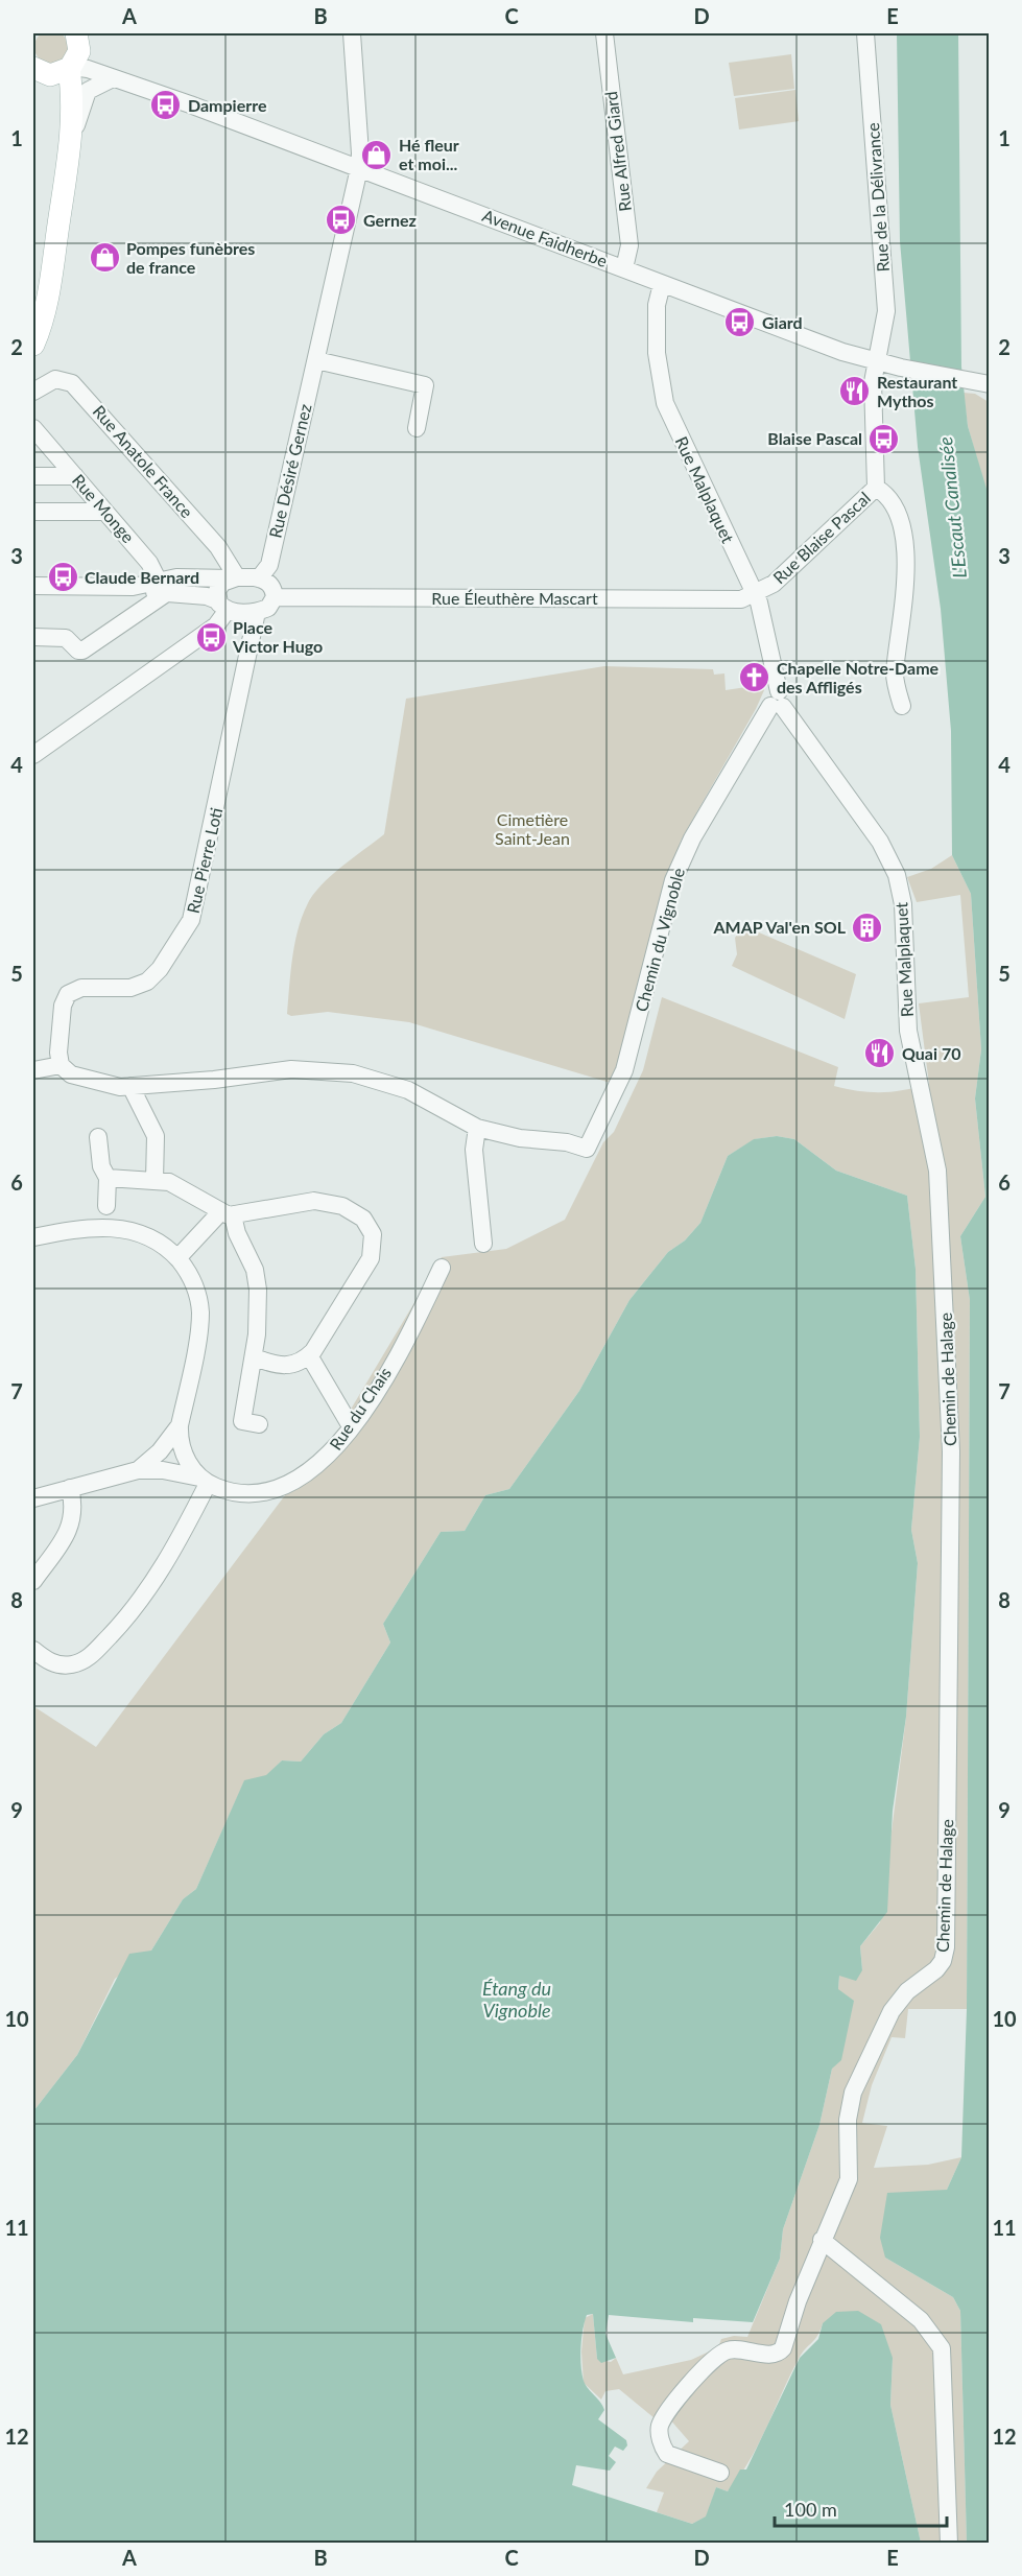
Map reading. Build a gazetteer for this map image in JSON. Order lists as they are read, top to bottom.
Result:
{
  "streets": {
    "street": [
      "Rue Alfred Giard",
      "Rue de la Délivrance",
      "Avenue Faidherbe",
      "Rue Anatole France",
      "Rue Désiré Gernez",
      "Rue Malplaquet",
      "Rue Monge",
      "Rue Blaise Pascal",
      "Rue Éleuthère Mascart",
      "Rue Pierre Loti",
      "Chemin du Vignoble",
      "Chemin de Halage",
      "Rue du Chais"
    ]
  },
  "crossings": [
    ["Rue Alfred Giard", "Avenue Faidherbe"],
    ["Rue de la Délivrance", "Avenue Faidherbe"],
    ["Rue de la Délivrance", "Rue Blaise Pascal"],
    ["Avenue Faidherbe", "Rue Désiré Gernez"],
    ["Avenue Faidherbe", "Rue Malplaquet"],
    ["Avenue Faidherbe", "Rue Blaise Pascal"],
    ["Rue Malplaquet", "Rue Blaise Pascal"],
    ["Rue Malplaquet", "Rue Éleuthère Mascart"],
    ["Rue Malplaquet", "Chemin du Vignoble"],
    ["Rue Malplaquet", "Chemin de Halage"],
    ["Rue Blaise Pascal", "Rue Éleuthère Mascart"]
  ],
  "water": ["L'Escaut Canalisée", "Étang du Vignoble"],
  "parks": ["Cimetière Saint-Jean"],
  "places": {
    "bus stop": [
      "Dampierre",
      "Gernez",
      "Giard",
      "Blaise Pascal",
      "Claude Bernard",
      "Place Victor Hugo"
    ],
    "shop": ["Hé fleur et moi...", "Pompes funèbres de france"],
    "restaurant": ["Restaurant Mythos", "Quai 70"],
    "church": ["Chapelle Notre-Dame des Affligés"],
    "building": ["AMAP Val'en SOL"]
  },
  "scale_bar": "100 m",
  "grid": {
    "columns": [
      "A",
      "B",
      "C",
      "D",
      "E"
    ],
    "rows": [
      "1",
      "2",
      "3",
      "4",
      "5",
      "6",
      "7",
      "8",
      "9",
      "10",
      "11",
      "12"
    ]
  }
}
